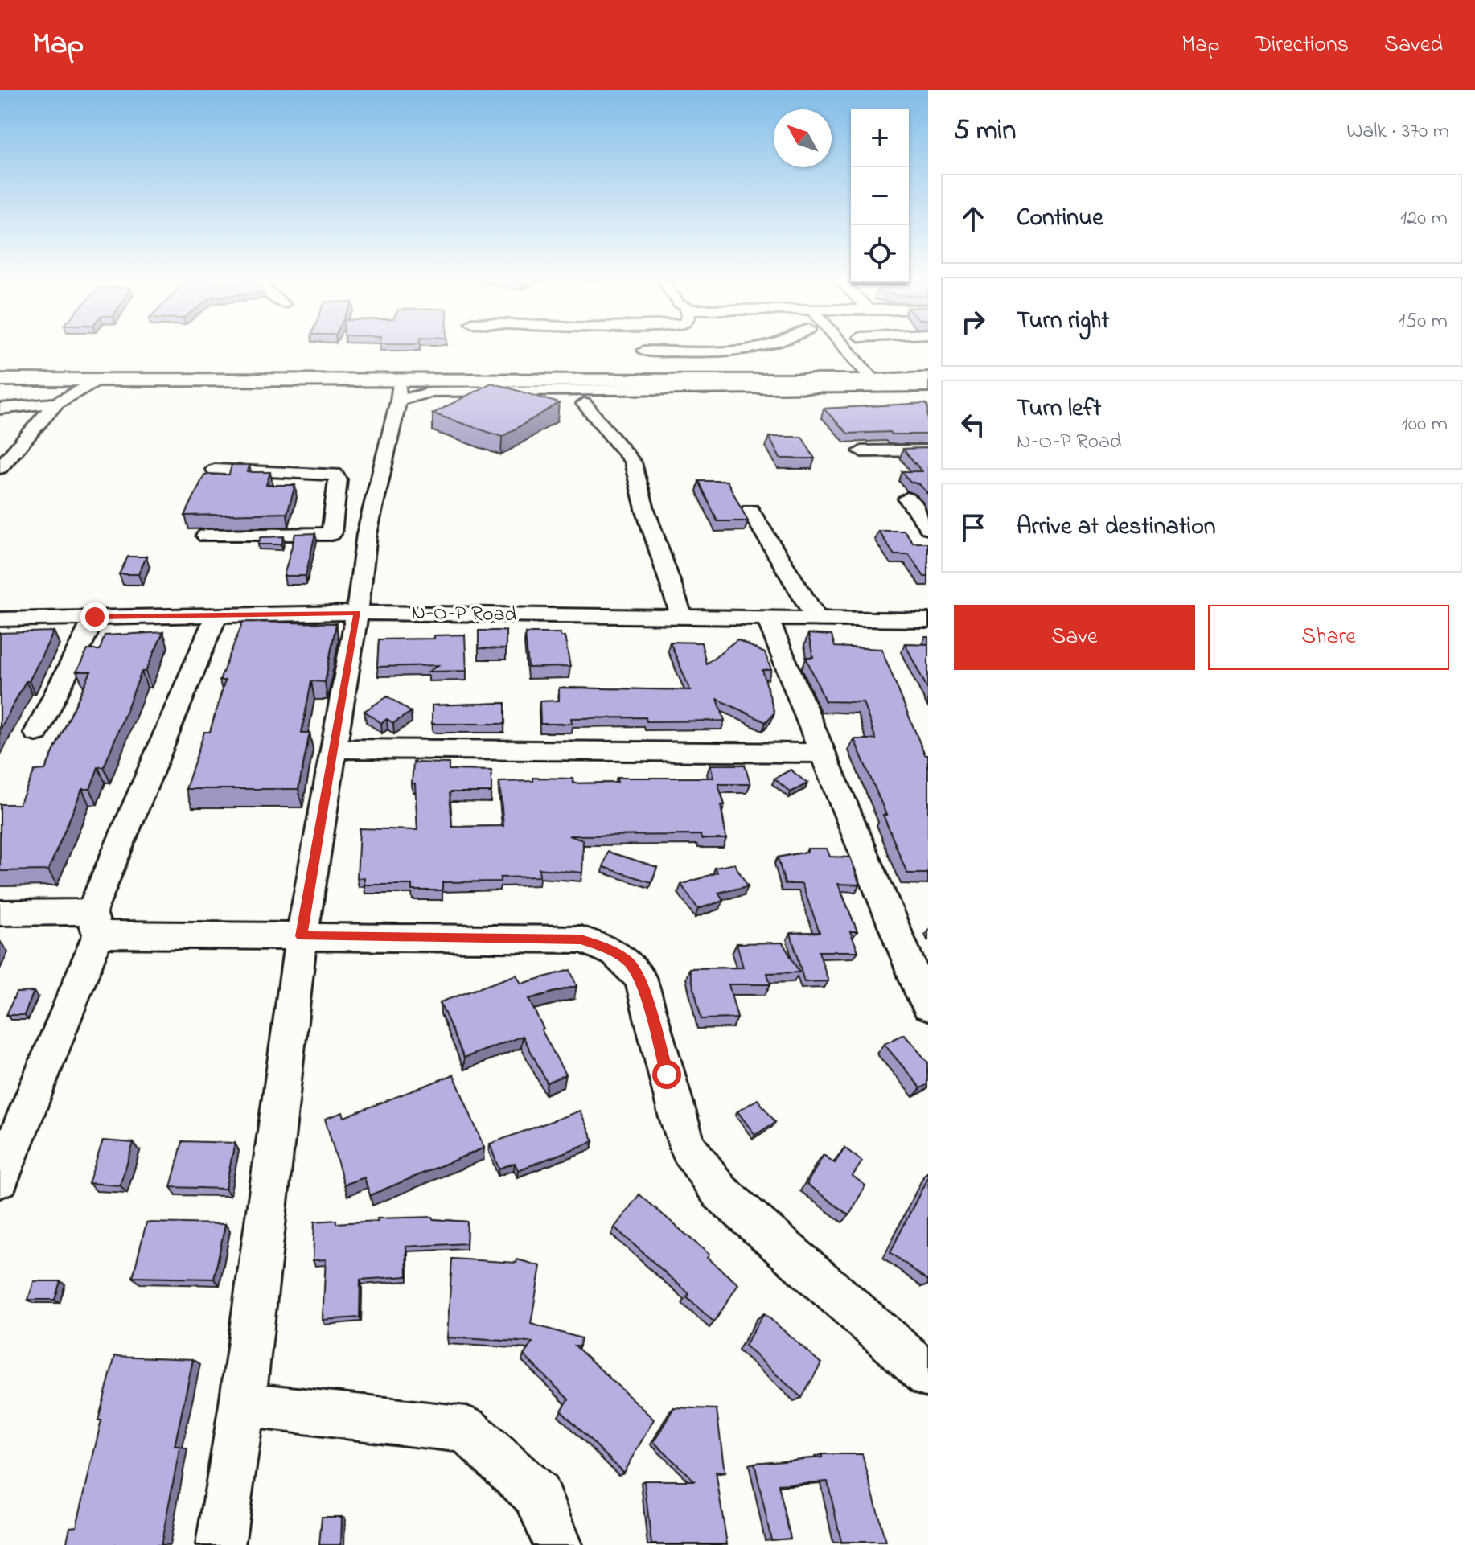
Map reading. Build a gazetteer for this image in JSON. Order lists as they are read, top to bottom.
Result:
{
  "streets": {
    "street": ["N-O-P Road"]
  },
  "north": "top left",
  "page": {
    "header": "Map",
    "nav": ["Map", "Directions", "Saved"],
    "heading": ["5 min", "Walk · 370 m"],
    "map_buttons": ["+", "−"],
    "list": [
      ["Continue", "120 m"],
      ["Turn right", "150 m"],
      ["Turn left", "N-O-P Road", "100 m"],
      "Arrive at destination"
    ],
    "buttons": ["Save", "Share"]
  }
}
